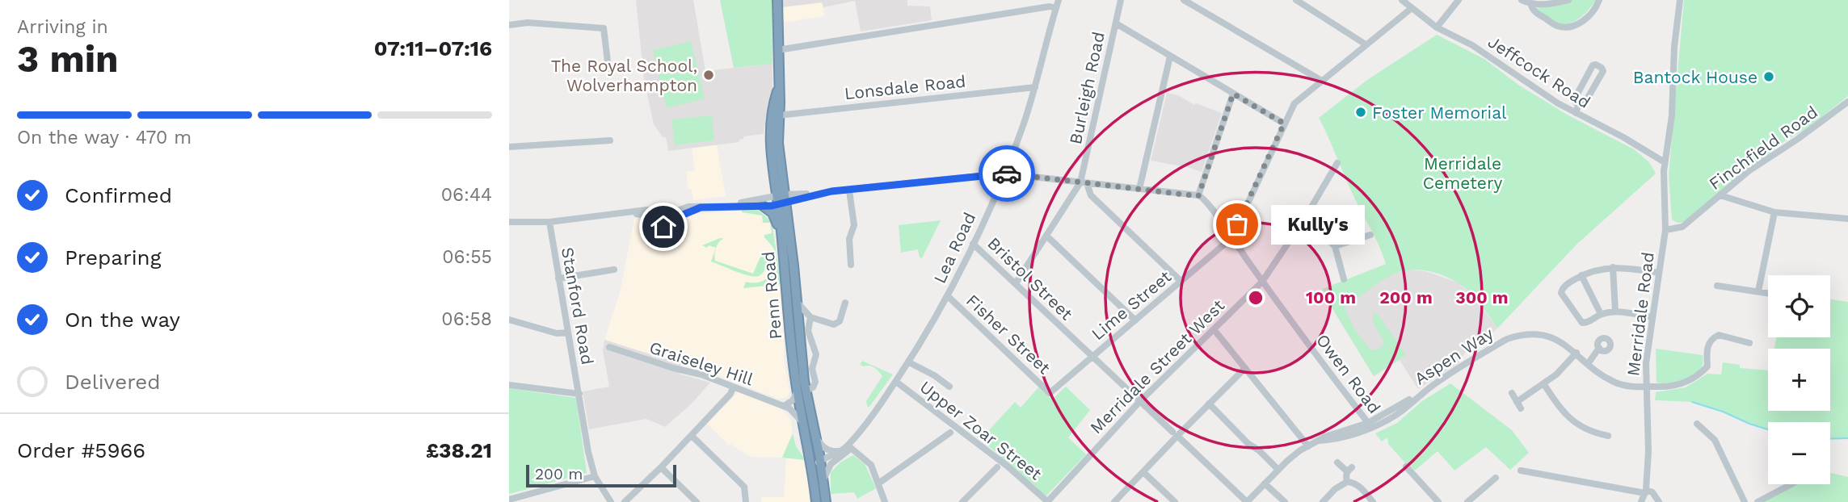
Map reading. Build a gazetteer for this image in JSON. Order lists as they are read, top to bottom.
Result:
{
  "streets": {
    "highway": ["Penn Road"],
    "street": [
      "Jeffcock Road",
      "Lonsdale Road",
      "Burleigh Road",
      "Finchfield Road",
      "Lea Road",
      "Bristol Street",
      "Lime Street",
      "Stanford Road",
      "Merridale Road",
      "Fisher Street",
      "Aspen Way",
      "Graiseley Hill",
      "Merridale Street West",
      "Owen Road",
      "Upper Zoar Street"
    ]
  },
  "crossings": [
    ["Jeffcock Road", "Merridale Road"],
    ["Lonsdale Road", "Lea Road"],
    ["Lonsdale Road", "Penn Road"],
    ["Burleigh Road", "Bristol Street"],
    ["Finchfield Road", "Merridale Road"],
    ["Lea Road", "Bristol Street"],
    ["Lea Road", "Penn Road"],
    ["Lea Road", "Fisher Street"],
    ["Lea Road", "Upper Zoar Street"],
    ["Bristol Street", "Lime Street"],
    ["Bristol Street", "Aspen Way"],
    ["Bristol Street", "Merridale Street West"],
    ["Penn Road", "Graiseley Hill"],
    ["Lime Street", "Fisher Street"],
    ["Lime Street", "Owen Road"],
    ["Merridale Road", "Aspen Way"],
    ["Aspen Way", "Owen Road"],
    ["Merridale Street West", "Owen Road"],
    ["Merridale Street West", "Upper Zoar Street"]
  ],
  "parks": ["Merridale Cemetery"],
  "places": [
    "The Royal School, Wolverhampton",
    "Bantock House",
    "Foster Memorial",
    "Kully's"
  ],
  "scale_bar": "200 m",
  "page": {
    "heading": ["3 min", "Arriving in", "07:11–07:16"],
    "panel": ["Order #5966", "£38.21"],
    "bar": "On the way · 470 m",
    "list": [
      ["Confirmed", "06:44"],
      ["Preparing", "06:55"],
      ["On the way", "06:58"],
      "Delivered"
    ],
    "bubble": "Kully's",
    "map_buttons": ["+", "−"],
    "scale": "200 m"
  },
  "rings": ["100 m", "200 m", "300 m"]
}
